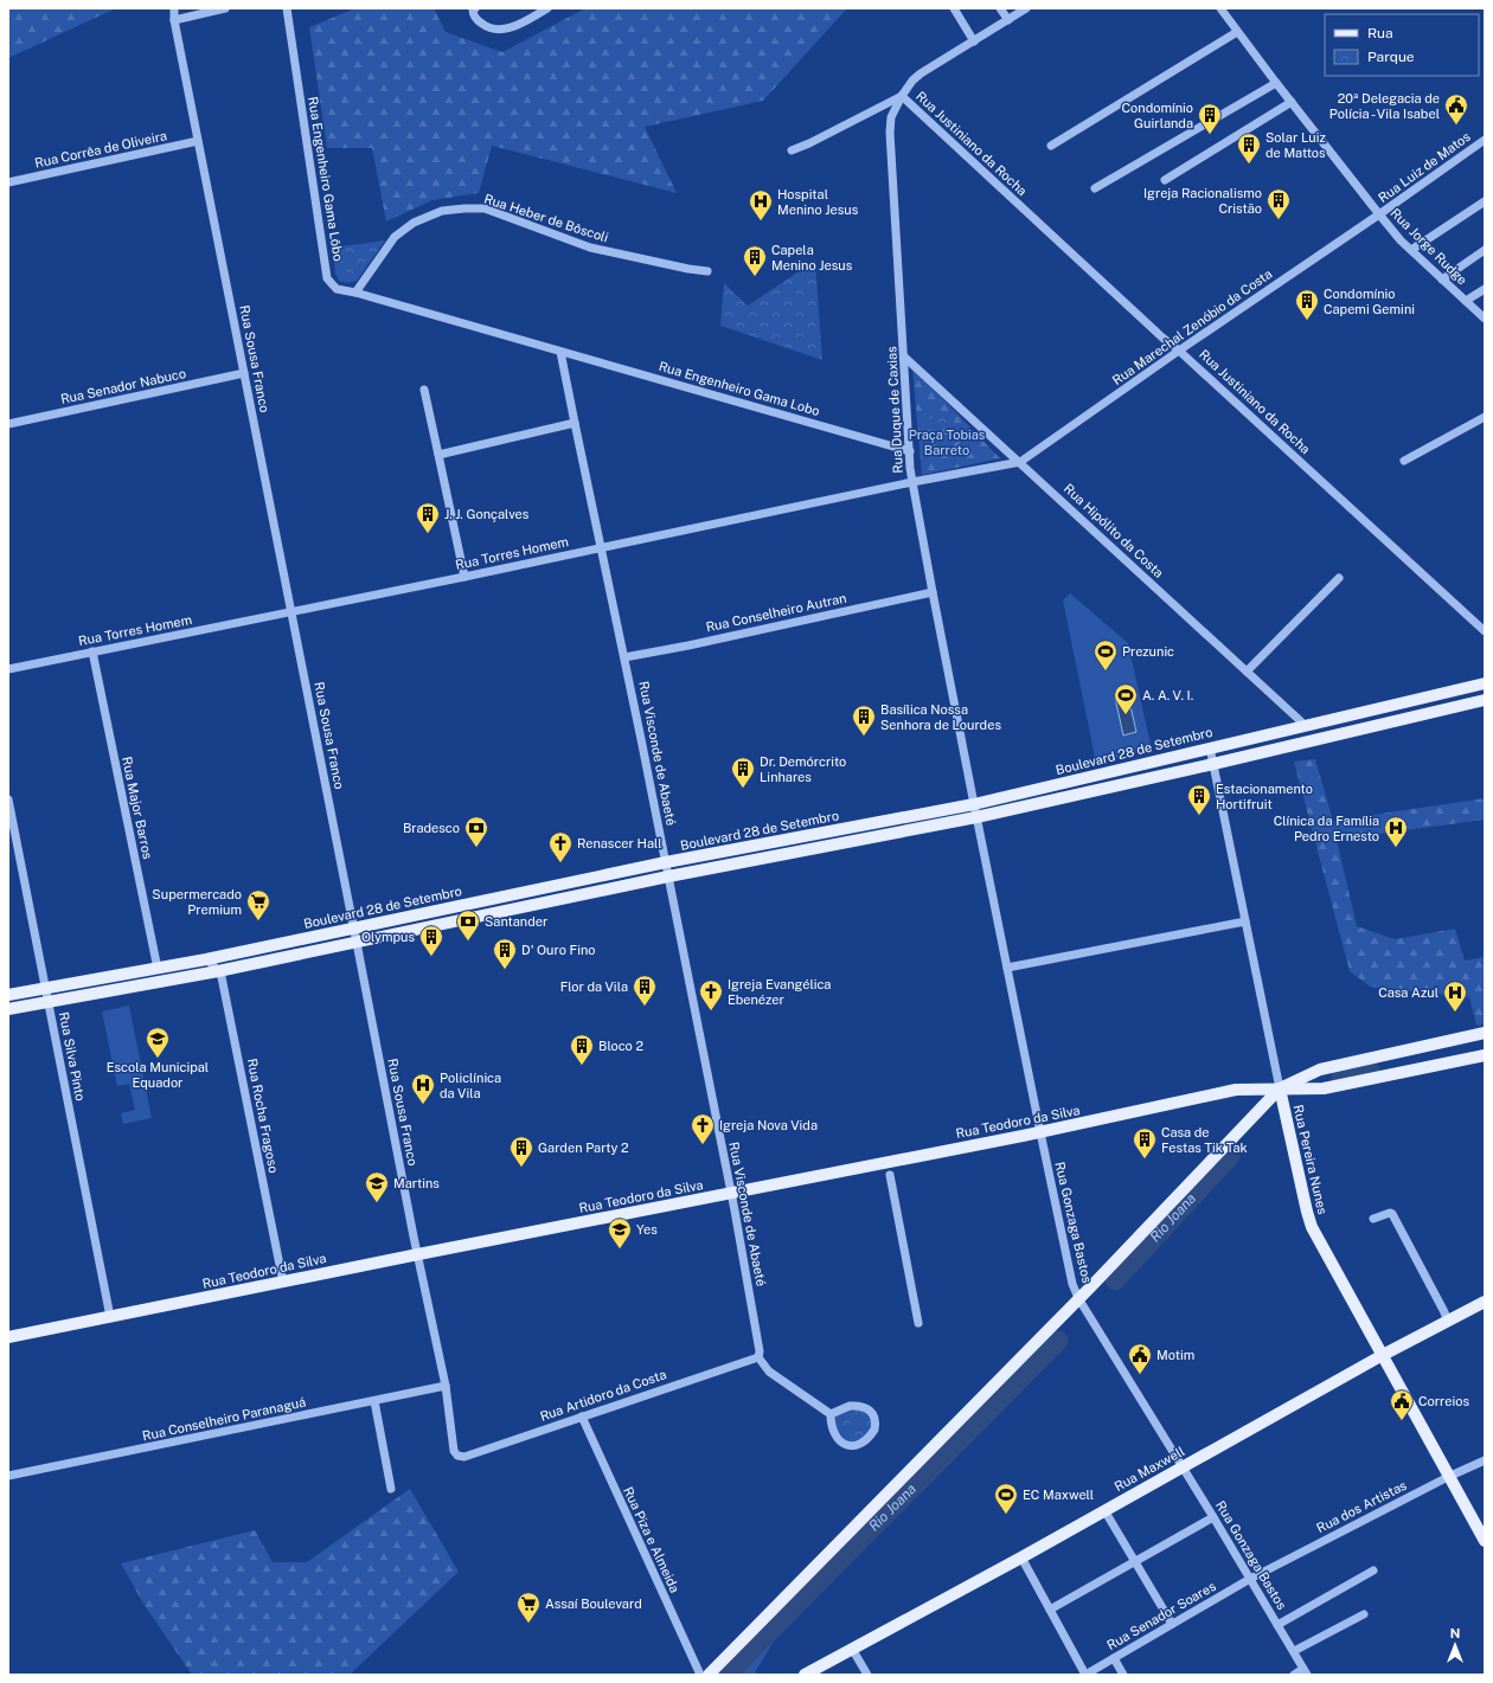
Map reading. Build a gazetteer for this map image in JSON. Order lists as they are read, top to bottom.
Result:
{
  "streets": {
    "main road": [
      "Boulevard 28 de Setembro",
      "Rua Teodoro da Silva",
      "Rua Pereira Nunes",
      "Rua Maxwell"
    ],
    "street": [
      "Rua Justiniano da Rocha",
      "Rua Corrêa de Oliveira",
      "Rua Luiz de Matos",
      "Rua Engenheiro Gama Lôbo",
      "Rua Heber de Bôscoli",
      "Rua Jorge Rudge",
      "Rua Marechal Zenóbio da Costa",
      "Rua Sousa Franco",
      "Rua Senador Nabuco",
      "Rua Engenheiro Gama Lobo",
      "Rua Duque de Caxias",
      "Rua Hipólito da Costa",
      "Rua Torres Homem",
      "Rua Conselheiro Autran",
      "Rua Visconde de Abaeté",
      "Rua Major Barros",
      "Rua Silva Pinto",
      "Rua Rocha Fragoso",
      "Rua Gonzaga Bastos",
      "Rua Artidoro da Costa",
      "Rua Conselheiro Paranaguá",
      "Rua dos Artistas",
      "Rua Piza e Almeida",
      "Rua Senador Soares"
    ]
  },
  "crossings": [
    ["Rua Justiniano da Rocha", "Rua Marechal Zenóbio da Costa"],
    ["Rua Justiniano da Rocha", "Rua Duque de Caxias"],
    ["Rua Corrêa de Oliveira", "Rua Sousa Franco"],
    ["Rua Luiz de Matos", "Rua Jorge Rudge"],
    ["Rua Luiz de Matos", "Rua Marechal Zenóbio da Costa"],
    ["Rua Engenheiro Gama Lôbo", "Rua Heber de Bôscoli"],
    ["Rua Engenheiro Gama Lôbo", "Rua Engenheiro Gama Lobo"],
    ["Rua Engenheiro Gama Lôbo", "Rua Visconde de Abaeté"],
    ["Rua Jorge Rudge", "Rua Marechal Zenóbio da Costa"],
    ["Rua Marechal Zenóbio da Costa", "Rua Hipólito da Costa"],
    ["Rua Marechal Zenóbio da Costa", "Rua Torres Homem"],
    ["Rua Sousa Franco", "Rua Senador Nabuco"],
    ["Rua Sousa Franco", "Rua Torres Homem"],
    ["Rua Sousa Franco", "Boulevard 28 de Setembro"],
    ["Rua Sousa Franco", "Rua Teodoro da Silva"],
    ["Rua Sousa Franco", "Rua Artidoro da Costa"],
    ["Rua Sousa Franco", "Rua Conselheiro Paranaguá"],
    ["Rua Engenheiro Gama Lobo", "Rua Duque de Caxias"],
    ["Rua Engenheiro Gama Lobo", "Rua Visconde de Abaeté"],
    ["Rua Duque de Caxias", "Rua Hipólito da Costa"],
    ["Rua Duque de Caxias", "Rua Torres Homem"],
    ["Rua Duque de Caxias", "Rua Conselheiro Autran"],
    ["Rua Duque de Caxias", "Boulevard 28 de Setembro"],
    ["Rua Duque de Caxias", "Rua Gonzaga Bastos"],
    ["Rua Hipólito da Costa", "Rua Torres Homem"],
    ["Rua Hipólito da Costa", "Boulevard 28 de Setembro"],
    ["Rua Torres Homem", "Rua Visconde de Abaeté"],
    ["Rua Torres Homem", "Rua Major Barros"],
    ["Rua Conselheiro Autran", "Rua Visconde de Abaeté"],
    ["Boulevard 28 de Setembro", "Rua Visconde de Abaeté"],
    ["Boulevard 28 de Setembro", "Rua Major Barros"],
    ["Boulevard 28 de Setembro", "Rua Silva Pinto"],
    ["Boulevard 28 de Setembro", "Rua Rocha Fragoso"],
    ["Boulevard 28 de Setembro", "Rua Pereira Nunes"],
    ["Boulevard 28 de Setembro", "Rua Gonzaga Bastos"],
    ["Rua Visconde de Abaeté", "Rua Teodoro da Silva"],
    ["Rua Visconde de Abaeté", "Rua Artidoro da Costa"],
    ["Rua Silva Pinto", "Rua Teodoro da Silva"],
    ["Rua Rocha Fragoso", "Rua Teodoro da Silva"],
    ["Rua Teodoro da Silva", "Rua Pereira Nunes"],
    ["Rua Teodoro da Silva", "Rua Gonzaga Bastos"],
    ["Rua Pereira Nunes", "Rua Maxwell"],
    ["Rua Pereira Nunes", "Rua dos Artistas"],
    ["Rua Gonzaga Bastos", "Rua Maxwell"],
    ["Rua Gonzaga Bastos", "Rua dos Artistas"],
    ["Rua Gonzaga Bastos", "Rua Senador Soares"],
    ["Rua Artidoro da Costa", "Rua Piza e Almeida"],
    ["Rua dos Artistas", "Rua Senador Soares"]
  ],
  "water": ["Rio Joana"],
  "parks": ["Praça Tobias Barreto"],
  "places": {
    "public building": ["20ª Delegacia de Polícia - Vila Isabel", "Motim", "Correios"],
    "building": [
      "Condomínio Guirlanda",
      "Solar Luiz de Mattos",
      "Igreja Racionalismo Cristão",
      "Capela Menino Jesus",
      "Condomínio Capemi Gemini",
      "J. J. Gonçalves",
      "Basílica Nossa Senhora de Lourdes",
      "Dr. Demórcrito Linhares",
      "Estacionamento Hortifruit",
      "Olympus",
      "D' Ouro Fino",
      "Flor da Vila",
      "Bloco 2",
      "Casa de Festas Tik Tak",
      "Garden Party 2"
    ],
    "hospital": [
      "Hospital Menino Jesus",
      "Clínica da Família Pedro Ernesto",
      "Casa Azul",
      "Policlínica da Vila"
    ],
    "sports": ["Prezunic", "A. A. V. I.", "EC Maxwell"],
    "bank": ["Bradesco", "Santander"],
    "church": ["Renascer Hall", "Igreja Evangélica Ebenézer", "Igreja Nova Vida"],
    "supermarket": ["Supermercado Premium", "Assaí Boulevard"],
    "school or university": ["Escola Municipal Equador", "Martins", "Yes"]
  },
  "legend": ["Rua", "Parque"],
  "north": "top"
}
